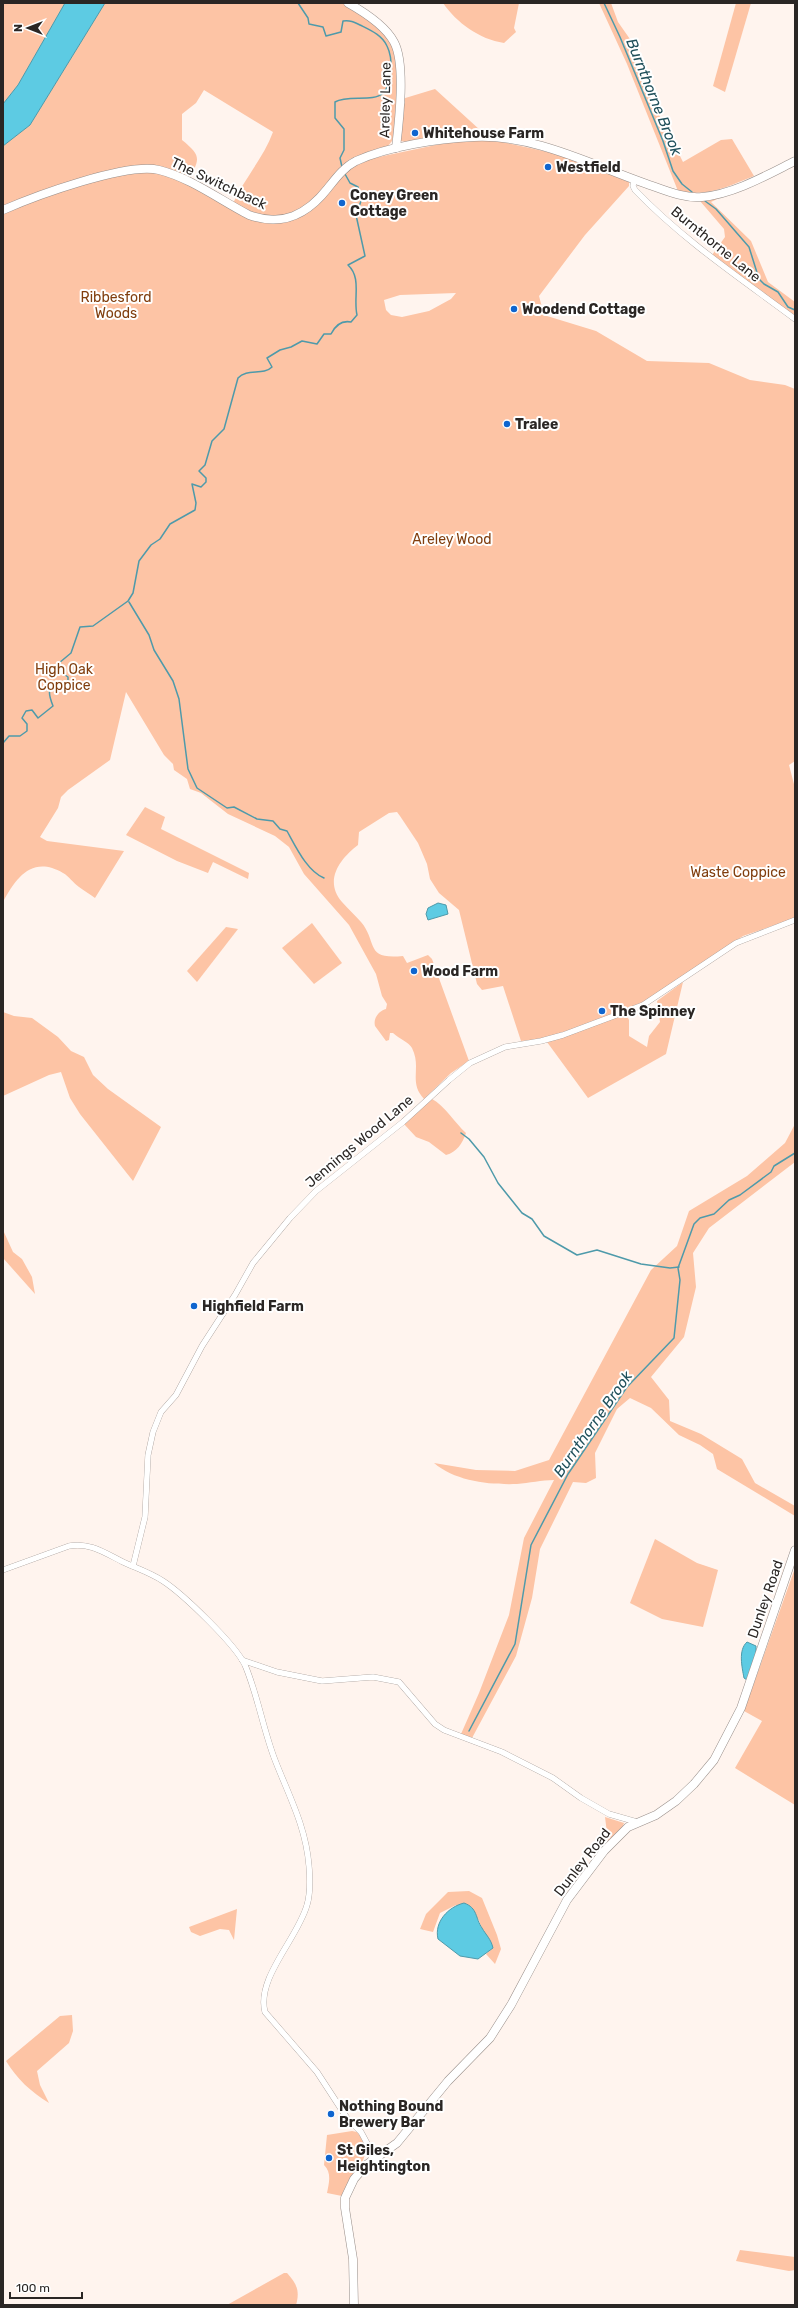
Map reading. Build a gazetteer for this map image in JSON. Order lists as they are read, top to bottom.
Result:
{
  "streets": {
    "street": [
      "Areley Lane",
      "The Switchback",
      "Burnthorne Lane",
      "Jennings Wood Lane",
      "Dunley Road"
    ]
  },
  "crossings": [
    ["Areley Lane", "The Switchback"],
    ["The Switchback", "Burnthorne Lane"]
  ],
  "water": ["Burnthorne Brook"],
  "parks": [
    "Ribbesford Woods",
    "Areley Wood",
    "High Oak Coppice",
    "Waste Coppice"
  ],
  "places": [
    "Whitehouse Farm",
    "Westfield",
    "Coney Green Cottage",
    "Woodend Cottage",
    "Tralee",
    "Wood Farm",
    "The Spinney",
    "Highfield Farm",
    "Nothing Bound Brewery Bar",
    "St Giles, Heightington"
  ],
  "scale_bar": "100 m",
  "north": "left"
}
